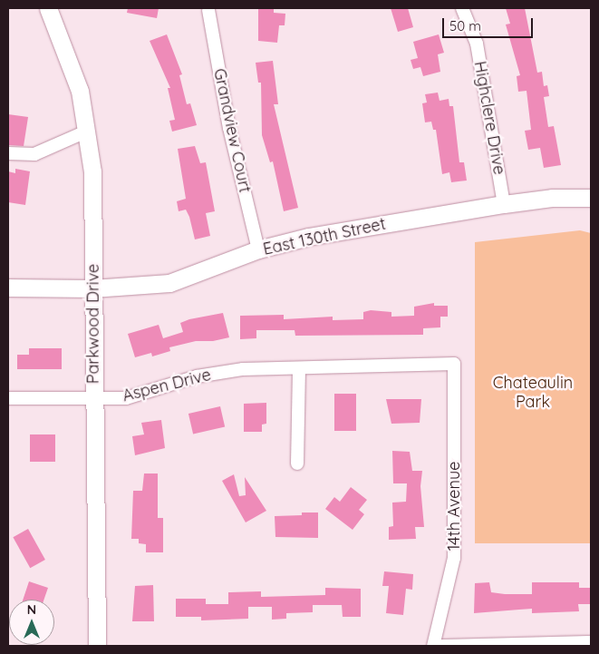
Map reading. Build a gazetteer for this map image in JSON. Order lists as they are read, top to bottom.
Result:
{
  "streets": {
    "street": [
      "Highclere Drive",
      "Grandview Court",
      "East 130th Street",
      "Parkwood Drive",
      "Aspen Drive",
      "14th Avenue"
    ]
  },
  "crossings": [
    ["Highclere Drive", "East 130th Street"],
    ["Grandview Court", "East 130th Street"],
    ["East 130th Street", "Parkwood Drive"],
    ["Parkwood Drive", "Aspen Drive"],
    ["Aspen Drive", "14th Avenue"]
  ],
  "parks": ["Chateaulin Park"],
  "scale_bar": "50 m",
  "north": "top"
}
